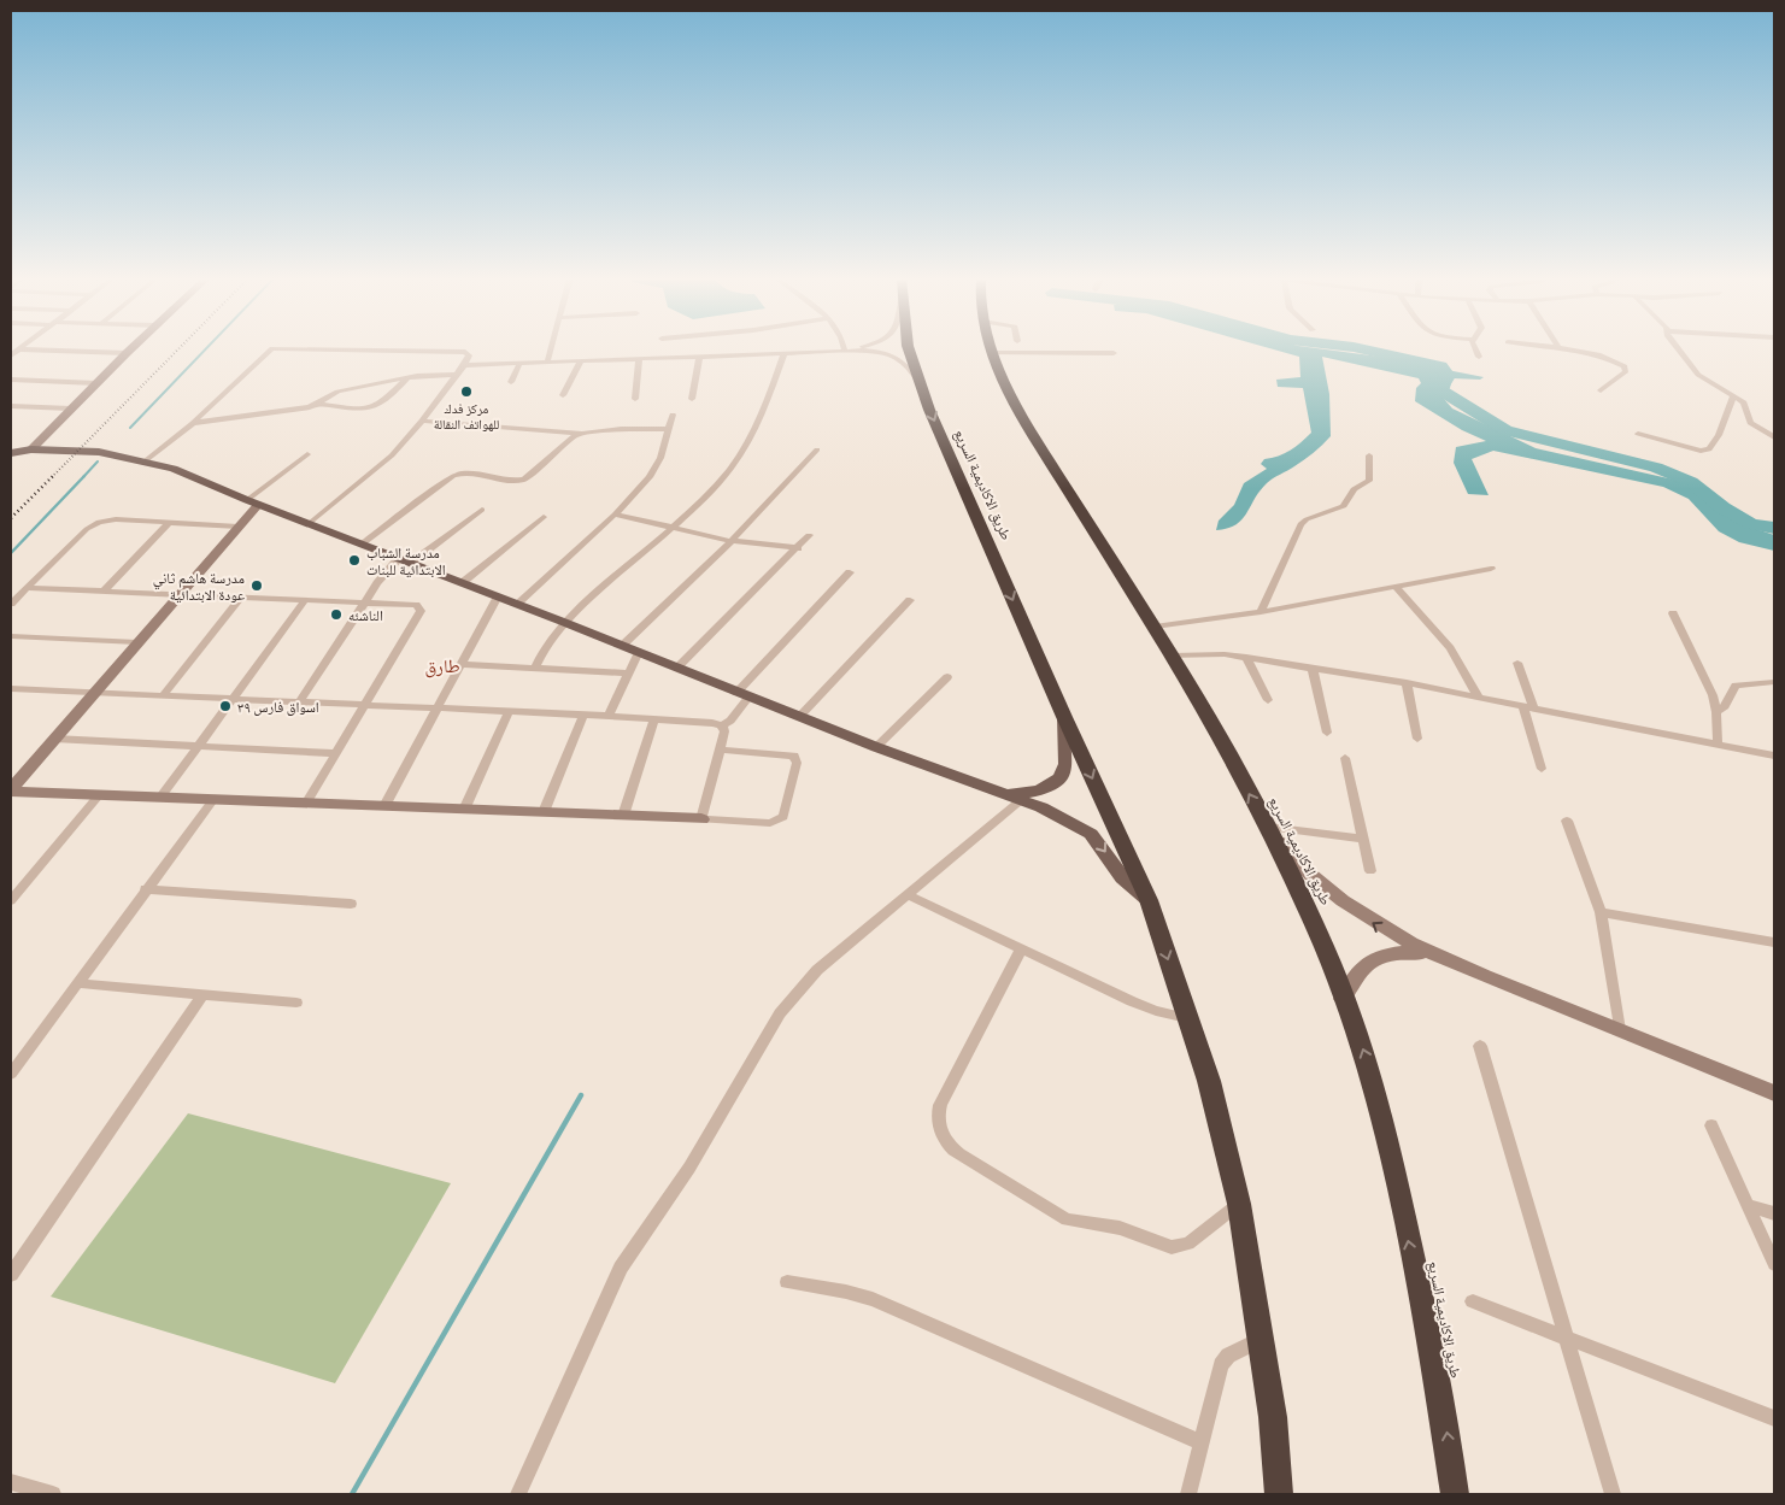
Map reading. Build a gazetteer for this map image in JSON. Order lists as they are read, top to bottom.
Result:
{
  "streets": {
    "highway": ["طريق الاكاديمية السريع"]
  },
  "districts": ["طارق"],
  "places": [
    "مركز فدك للهواتف النقالة",
    "مدرسة الشباب الابتدائية للبنات",
    "مدرسة هاشم ثاني عودة الابتدائية",
    "الناشئه",
    "اسواق فارس ٣٩"
  ]
}
